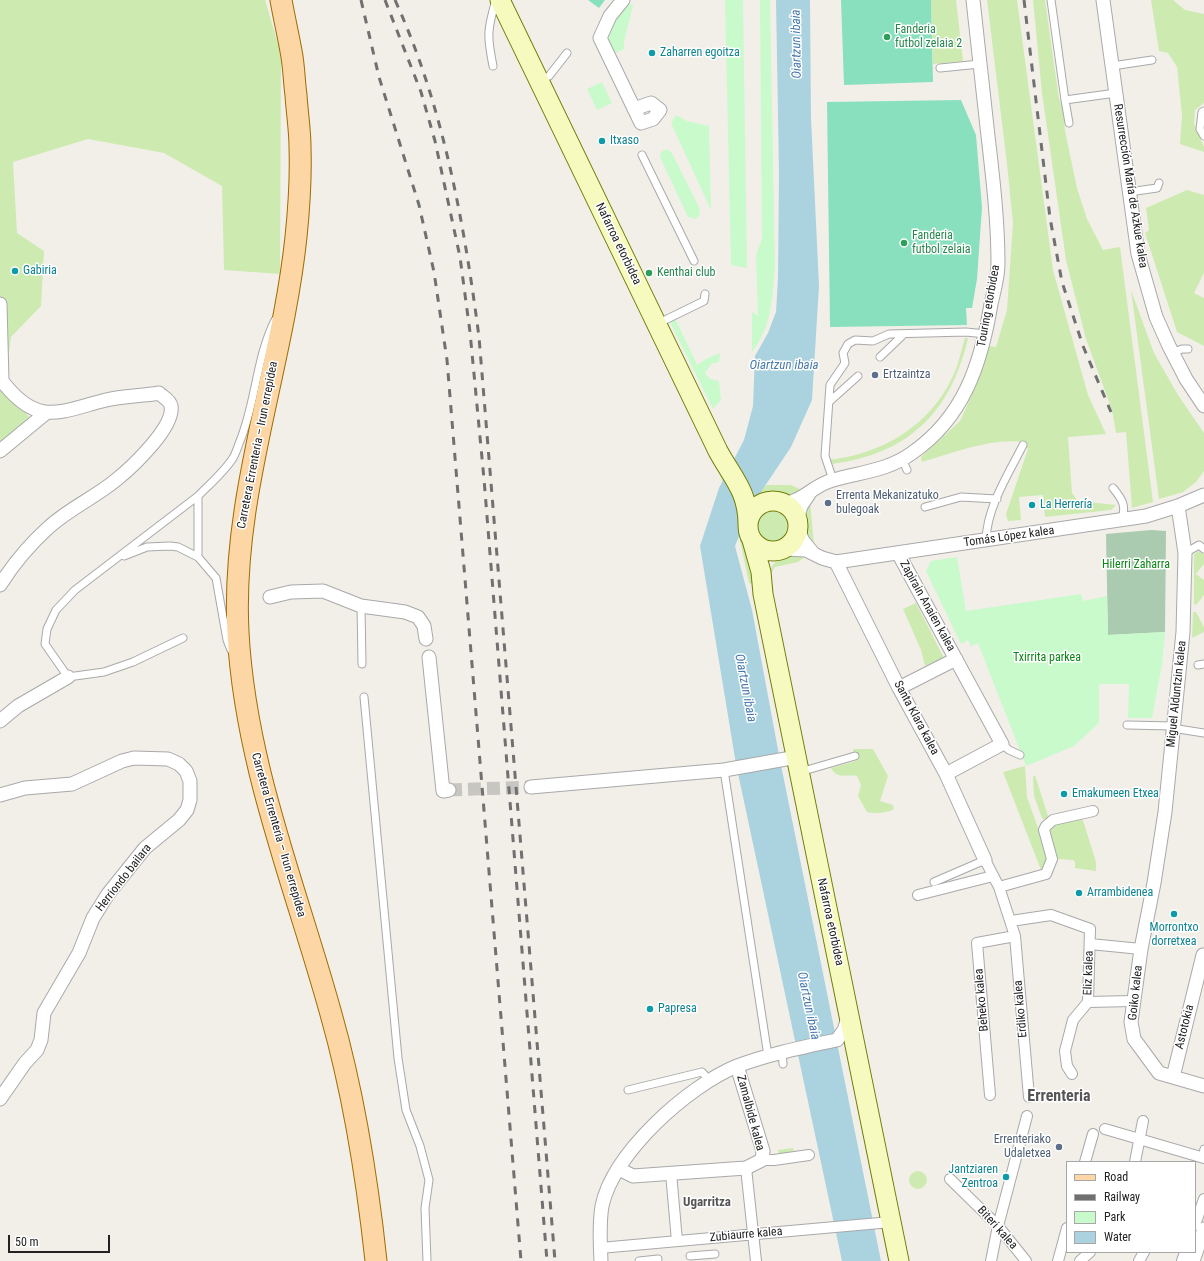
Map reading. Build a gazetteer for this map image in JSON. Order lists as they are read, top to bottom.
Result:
{
  "streets": {
    "main road": ["Nafarroa etorbidea", "Carretera Errenteria – Irun errepidea"],
    "street": [
      "Resurrección María de Azkue kalea",
      "Touring etorbidea",
      "Tomás López kalea",
      "Zapirain Anaien kalea",
      "Miguel Alduntzin kalea",
      "Santa Klara kalea",
      "Herriondo bailara",
      "Eliz kalea",
      "Goiko kalea",
      "Beheko kalea",
      "Erdiko kalea",
      "Astotokia",
      "Zamalbide kalea",
      "Biteri kalea",
      "Zubiaurre kalea"
    ]
  },
  "crossings": [
    ["Nafarroa etorbidea", "Touring etorbidea"],
    ["Nafarroa etorbidea", "Tomás López kalea"],
    ["Nafarroa etorbidea", "Zubiaurre kalea"],
    ["Touring etorbidea", "Tomás López kalea"],
    ["Tomás López kalea", "Zapirain Anaien kalea"],
    ["Tomás López kalea", "Miguel Alduntzin kalea"],
    ["Tomás López kalea", "Santa Klara kalea"],
    ["Zapirain Anaien kalea", "Santa Klara kalea"],
    ["Miguel Alduntzin kalea", "Goiko kalea"],
    ["Santa Klara kalea", "Eliz kalea"],
    ["Santa Klara kalea", "Erdiko kalea"],
    ["Eliz kalea", "Goiko kalea"],
    ["Eliz kalea", "Erdiko kalea"],
    ["Goiko kalea", "Astotokia"],
    ["Beheko kalea", "Erdiko kalea"],
    ["Zamalbide kalea", "Zubiaurre kalea"]
  ],
  "districts": ["Errenteria", "Ugarritza"],
  "water": ["Oiartzun ibaia"],
  "parks": ["Hilerri Zaharra", "Txirrita parkea"],
  "places": [
    "Fanderia futbol zelaia 2",
    "Zaharren egoitza",
    "Itxaso",
    "Fanderia futbol zelaia",
    "Gabiria",
    "Kenthai club",
    "Ertzaintza",
    "Errenta Mekanizatuko bulegoak",
    "La Herrería",
    "Emakumeen Etxea",
    "Arrambidenea",
    "Morrontxo dorretxea",
    "Papresa",
    "Errenteriako Udaletxea",
    "Jantziaren Zentroa"
  ],
  "legend": [
    "Road",
    "Railway",
    "Park",
    "Water"
  ],
  "scale_bar": "50 m"
}
